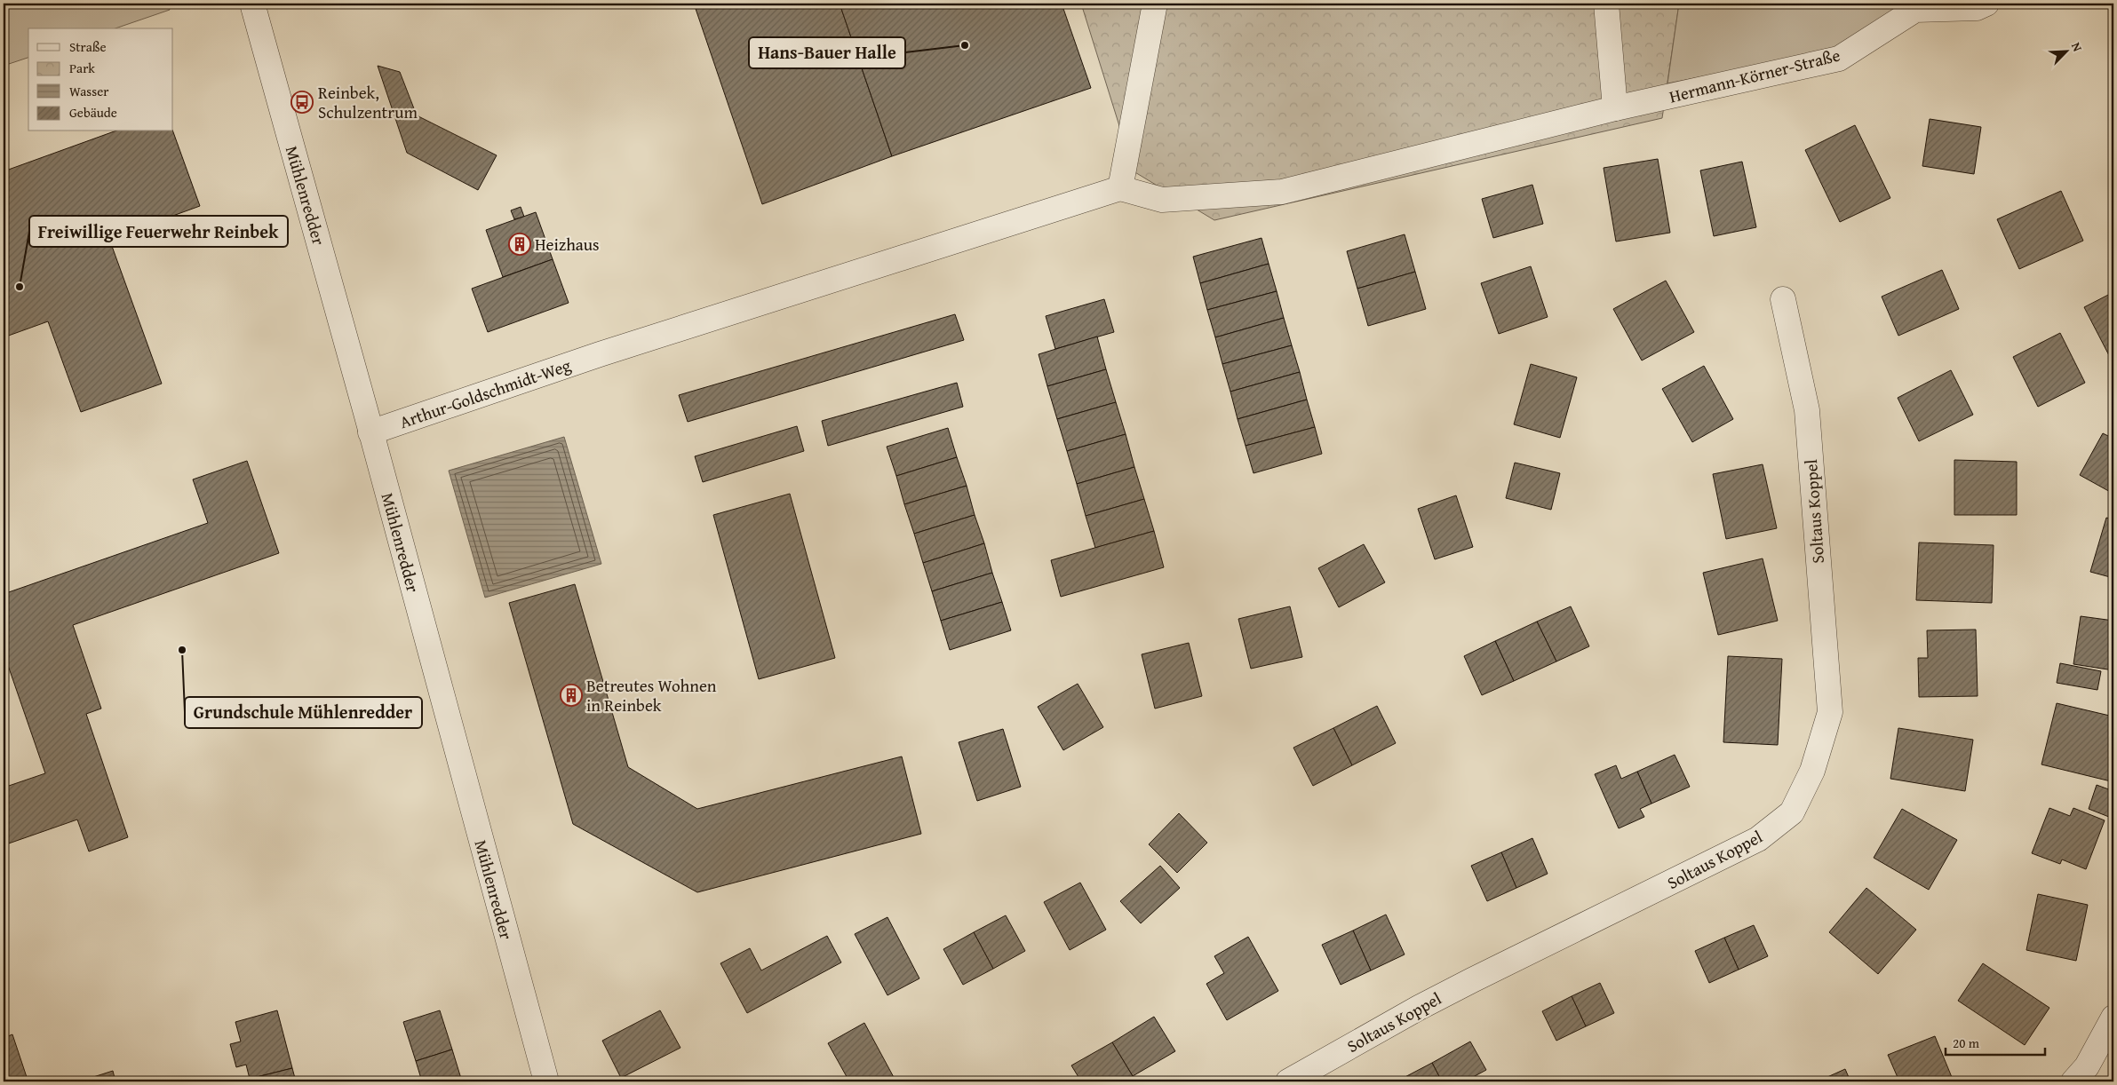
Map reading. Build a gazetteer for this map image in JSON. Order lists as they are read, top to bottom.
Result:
{
  "streets": {
    "street": [
      "Hermann-Körner-Straße",
      "Mühlenredder",
      "Arthur-Goldschmidt-Weg",
      "Soltaus Koppel"
    ]
  },
  "crossings": [
    ["Hermann-Körner-Straße", "Arthur-Goldschmidt-Weg"],
    ["Mühlenredder", "Arthur-Goldschmidt-Weg"]
  ],
  "places": {
    "other": ["Hans-Bauer Halle", "Freiwillige Feuerwehr Reinbek", "Grundschule Mühlenredder"],
    "bus stop": ["Reinbek, Schulzentrum"],
    "building": ["Heizhaus", "Betreutes Wohnen in Reinbek"]
  },
  "legend": [
    "Straße",
    "Park",
    "Wasser",
    "Gebäude"
  ],
  "scale_bar": "20 m",
  "north": "top right"
}
